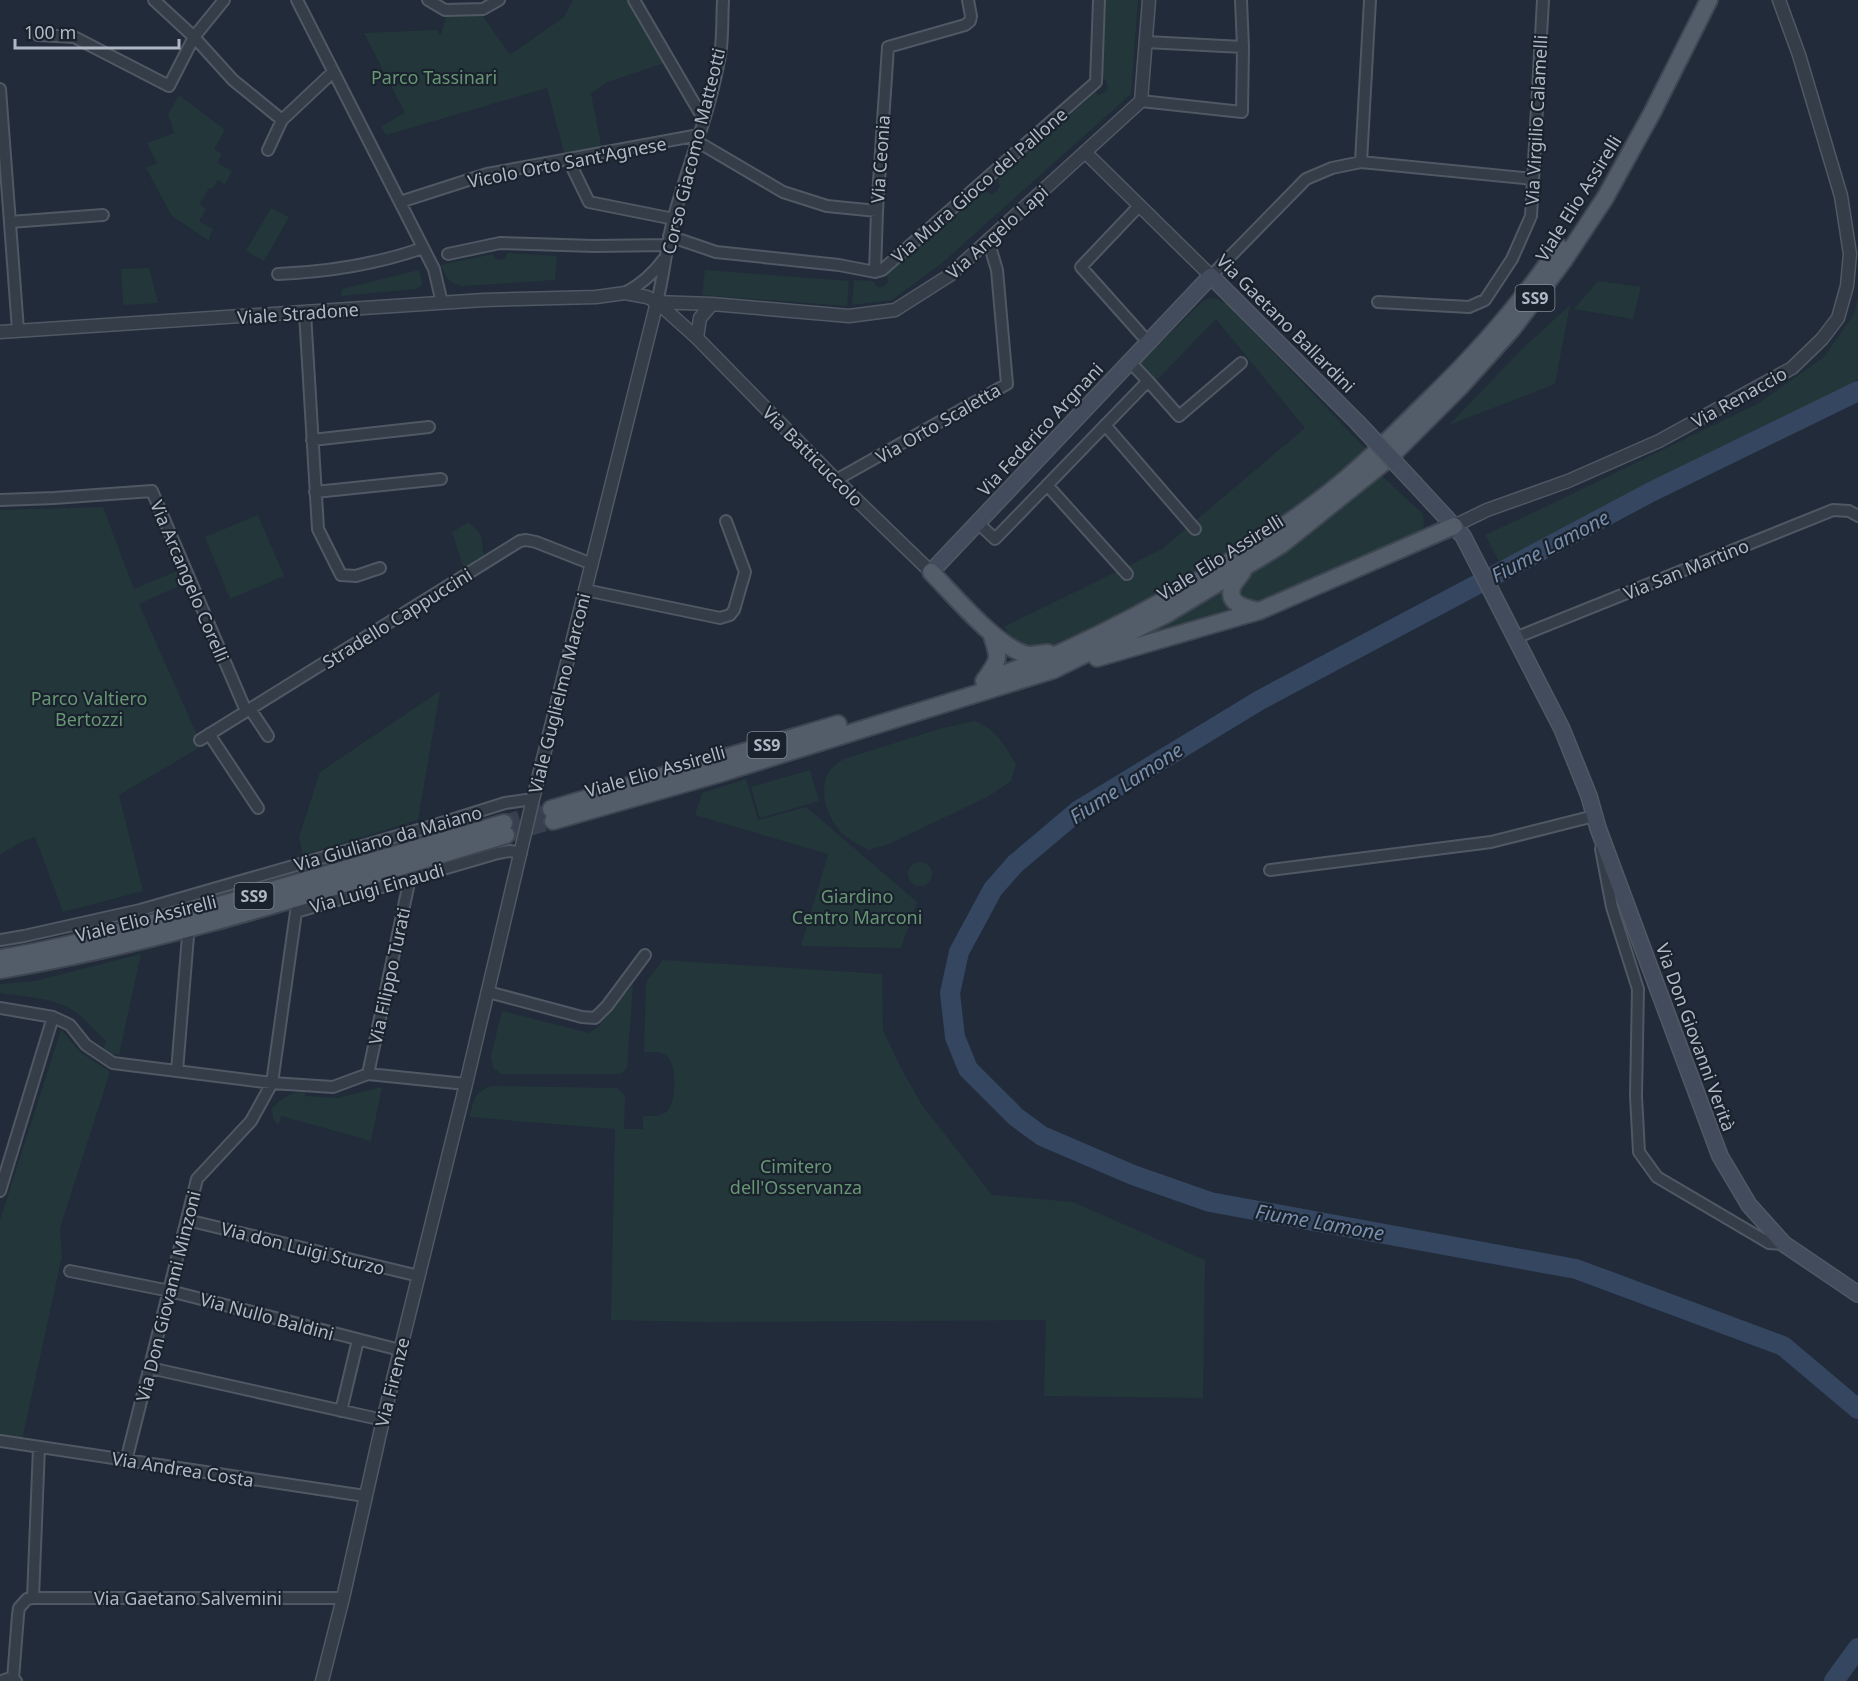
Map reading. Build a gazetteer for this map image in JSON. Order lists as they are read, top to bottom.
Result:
{
  "streets": {
    "main road": [
      "Viale Elio Assirelli",
      "SS9",
      "Via Gaetano Ballardini",
      "Via Federico Argnani",
      "Via Don Giovanni Verità"
    ],
    "street": [
      "Via Virgilio Calamelli",
      "Corso Giacomo Matteotti",
      "Via Ceonia",
      "Vicolo Orto Sant'Agnese",
      "Via Mura Gioco del Pallone",
      "Via Angelo Lapi",
      "Viale Stradone",
      "Via Renaccio",
      "Via Orto Scaletta",
      "Via Batticuccolo",
      "Via San Martino",
      "Via Arcangelo Corelli",
      "Stradello Cappuccini",
      "Viale Guglielmo Marconi",
      "Via Giuliano da Maiano",
      "Via Luigi Einaudi",
      "Via Filippo Turati",
      "Via don Luigi Sturzo",
      "Via Don Giovanni Minzoni",
      "Via Nullo Baldini",
      "Via Firenze",
      "Via Andrea Costa",
      "Via Gaetano Salvemini"
    ]
  },
  "crossings": [
    ["Corso Giacomo Matteotti", "Vicolo Orto Sant'Agnese"],
    ["Corso Giacomo Matteotti", "Via Mura Gioco del Pallone"],
    ["Corso Giacomo Matteotti", "Via Angelo Lapi"],
    ["Corso Giacomo Matteotti", "Via Batticuccolo"],
    ["Corso Giacomo Matteotti", "Viale Guglielmo Marconi"],
    ["Via Ceonia", "Via Mura Gioco del Pallone"],
    ["Via Angelo Lapi", "Via Gaetano Ballardini"],
    ["Via Angelo Lapi", "Via Orto Scaletta"],
    ["Via Angelo Lapi", "Via Batticuccolo"],
    ["Via Angelo Lapi", "Viale Guglielmo Marconi"],
    ["Via Gaetano Ballardini", "Via Renaccio"],
    ["Via Gaetano Ballardini", "Via Federico Argnani"],
    ["Via Gaetano Ballardini", "Via Don Giovanni Verità"],
    ["Via Renaccio", "Via Don Giovanni Verità"],
    ["Via Orto Scaletta", "Via Batticuccolo"],
    ["Via Federico Argnani", "Via Batticuccolo"],
    ["Via Batticuccolo", "Viale Guglielmo Marconi"],
    ["Via San Martino", "Via Don Giovanni Verità"],
    ["Via Arcangelo Corelli", "Stradello Cappuccini"],
    ["Stradello Cappuccini", "Viale Guglielmo Marconi"],
    ["Viale Guglielmo Marconi", "Via Giuliano da Maiano"],
    ["Viale Guglielmo Marconi", "Via Luigi Einaudi"],
    ["Viale Guglielmo Marconi", "Via Firenze"],
    ["Via Luigi Einaudi", "Via Filippo Turati"],
    ["Via Luigi Einaudi", "Via Don Giovanni Minzoni"],
    ["Via don Luigi Sturzo", "Via Don Giovanni Minzoni"],
    ["Via don Luigi Sturzo", "Via Firenze"],
    ["Via Don Giovanni Minzoni", "Via Nullo Baldini"],
    ["Via Don Giovanni Minzoni", "Via Andrea Costa"],
    ["Via Nullo Baldini", "Via Firenze"],
    ["Via Firenze", "Via Andrea Costa"],
    ["Via Firenze", "Via Gaetano Salvemini"]
  ],
  "water": ["Fiume Lamone"],
  "parks": [
    "Parco Tassinari",
    "Parco Valtiero Bertozzi",
    "Giardino Centro Marconi",
    "Cimitero dell'Osservanza"
  ],
  "scale_bar": "100 m"
}
